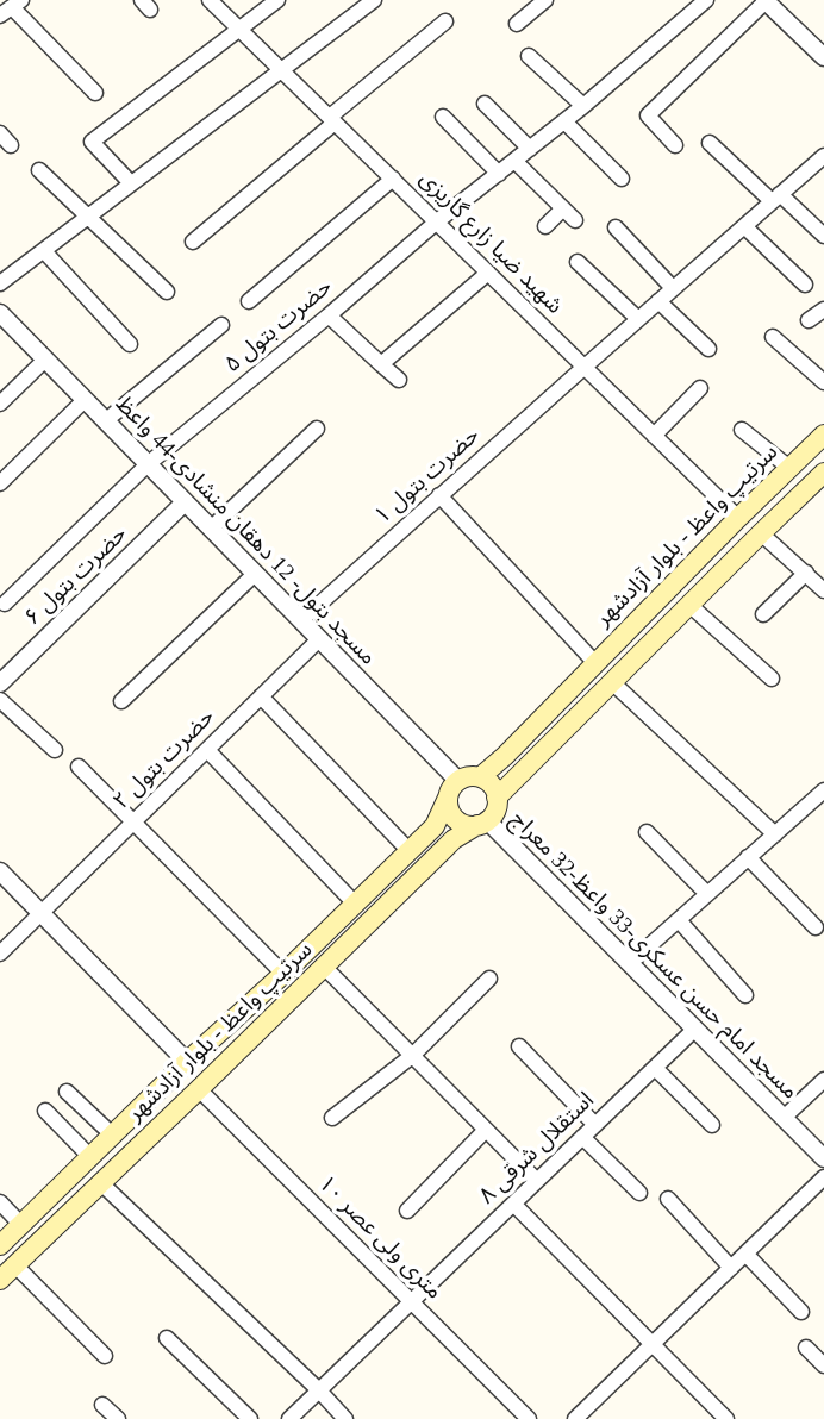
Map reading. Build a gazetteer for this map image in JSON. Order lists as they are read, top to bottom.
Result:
{
  "streets": {
    "main road": ["سرتیپ واعظ - بلوار آزادشهر"],
    "street": [
      "شهید ضیا زارع گاریزی",
      "حضرت بتول ۵",
      "حضرت بتول ۱",
      "مسجد بتول- 12 دهقان منشادی-44 واعظ",
      "حضرت بتول ۶",
      "حضرت بتول ۲",
      "مسجد امام حسن عسکری-33 واعظ-32 معراج",
      "استقلال شرقی ۸",
      "۱۰ متری ولی عصر"
    ]
  },
  "crossings": [
    ["شهید ضیا زارع گاریزی", "حضرت بتول ۵"],
    ["شهید ضیا زارع گاریزی", "حضرت بتول ۱"],
    ["شهید ضیا زارع گاریزی", "سرتیپ واعظ - بلوار آزادشهر"],
    ["حضرت بتول ۵", "مسجد بتول- 12 دهقان منشادی-44 واعظ"],
    ["حضرت بتول ۱", "مسجد بتول- 12 دهقان منشادی-44 واعظ"],
    ["مسجد بتول- 12 دهقان منشادی-44 واعظ", "سرتیپ واعظ - بلوار آزادشهر"],
    ["مسجد بتول- 12 دهقان منشادی-44 واعظ", "حضرت بتول ۶"],
    ["مسجد بتول- 12 دهقان منشادی-44 واعظ", "حضرت بتول ۲"],
    ["مسجد بتول- 12 دهقان منشادی-44 واعظ", "مسجد امام حسن عسکری-33 واعظ-32 معراج"],
    ["سرتیپ واعظ - بلوار آزادشهر", "مسجد امام حسن عسکری-33 واعظ-32 معراج"],
    ["سرتیپ واعظ - بلوار آزادشهر", "۱۰ متری ولی عصر"],
    ["مسجد امام حسن عسکری-33 واعظ-32 معراج", "استقلال شرقی ۸"],
    ["استقلال شرقی ۸", "۱۰ متری ولی عصر"]
  ]
}
